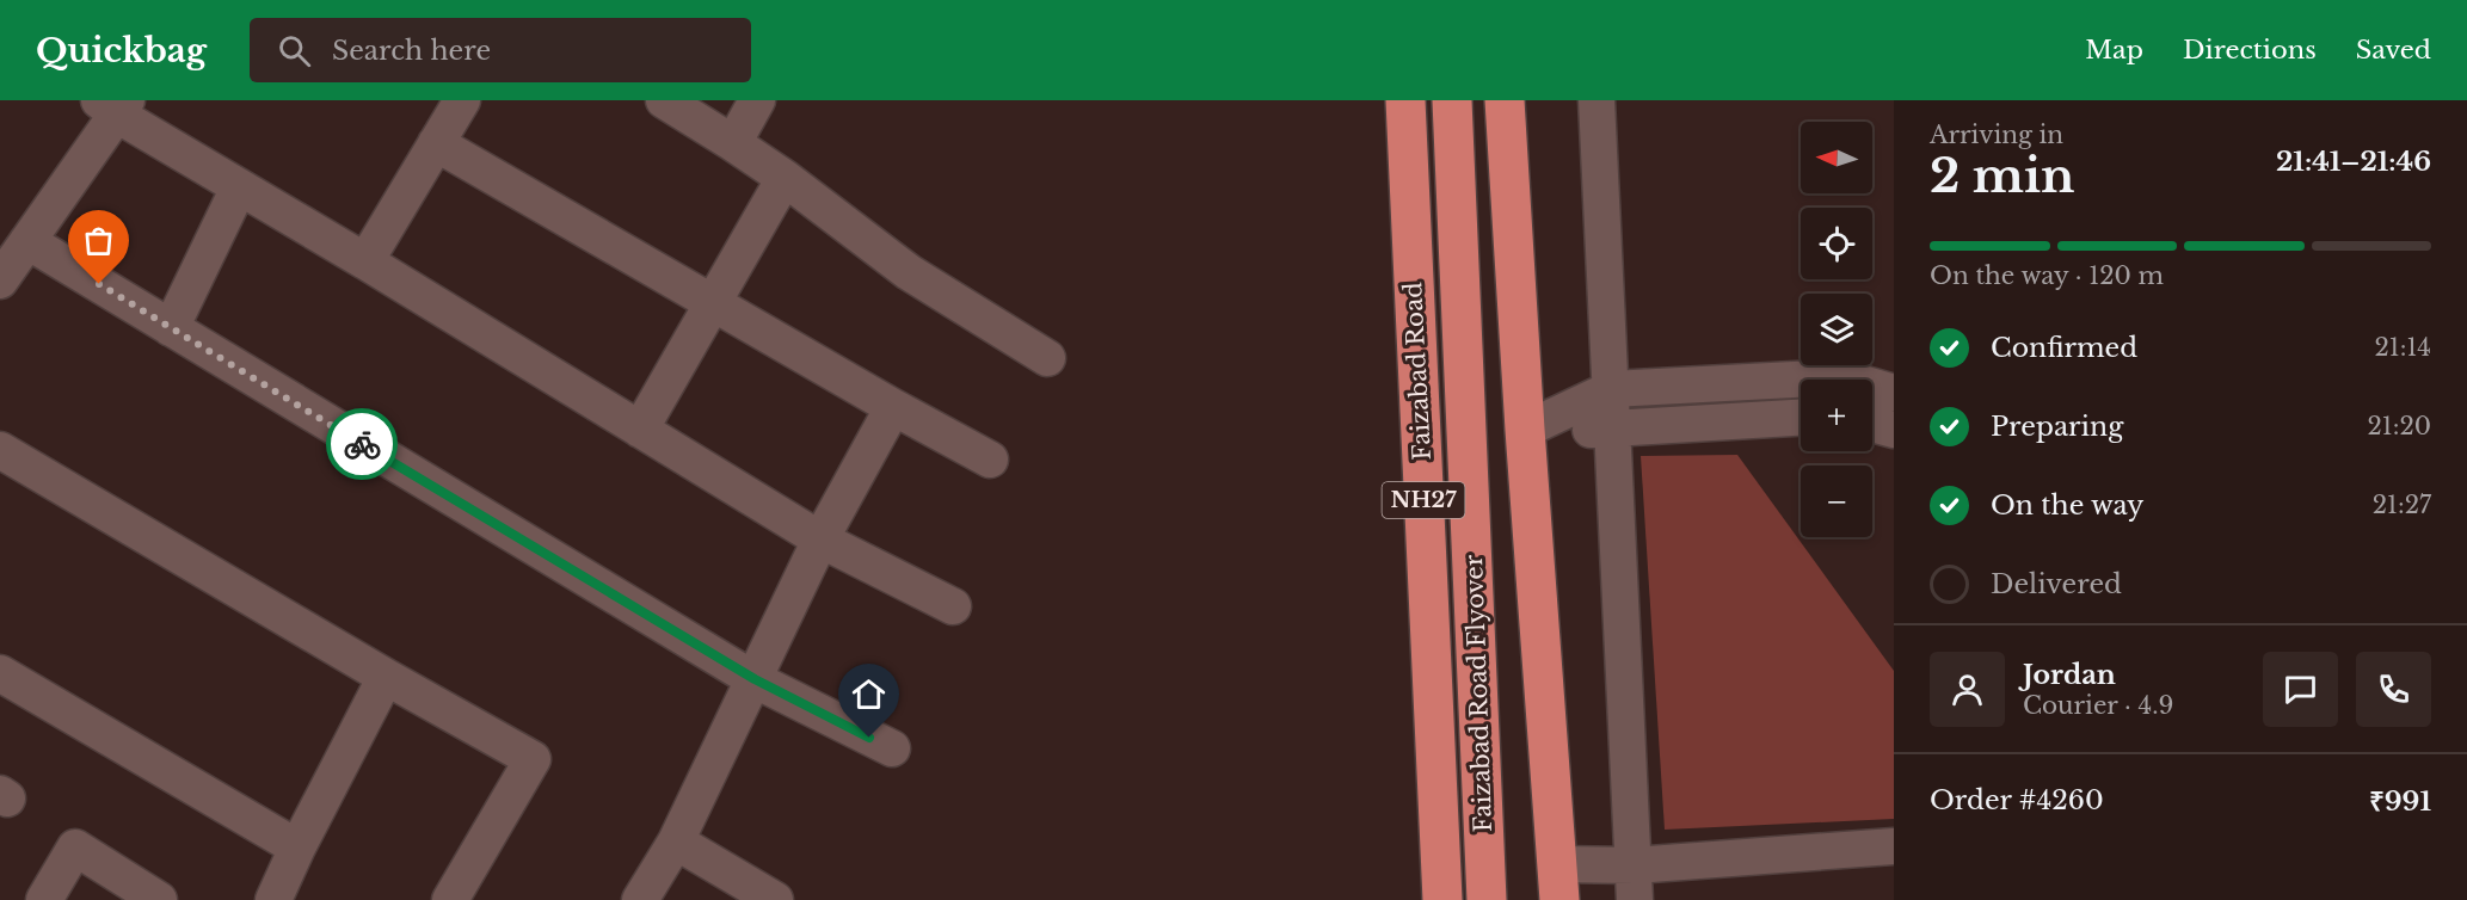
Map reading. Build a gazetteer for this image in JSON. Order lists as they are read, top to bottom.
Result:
{
  "streets": {
    "highway": ["Faizabad Road", "NH27", "Faizabad Road Flyover"]
  },
  "north": "left",
  "page": {
    "header": "Quickbag",
    "search": "Search here",
    "nav": ["Map", "Directions", "Saved"],
    "heading": ["2 min", "Arriving in", "21:41–21:46"],
    "panel": [
      "Jordan",
      "Courier · 4.9",
      "Order #4260",
      "₹991"
    ],
    "map_buttons": ["+", "−"],
    "bar": "On the way · 120 m",
    "list": [
      ["Confirmed", "21:14"],
      ["Preparing", "21:20"],
      ["On the way", "21:27"],
      "Delivered"
    ]
  }
}
